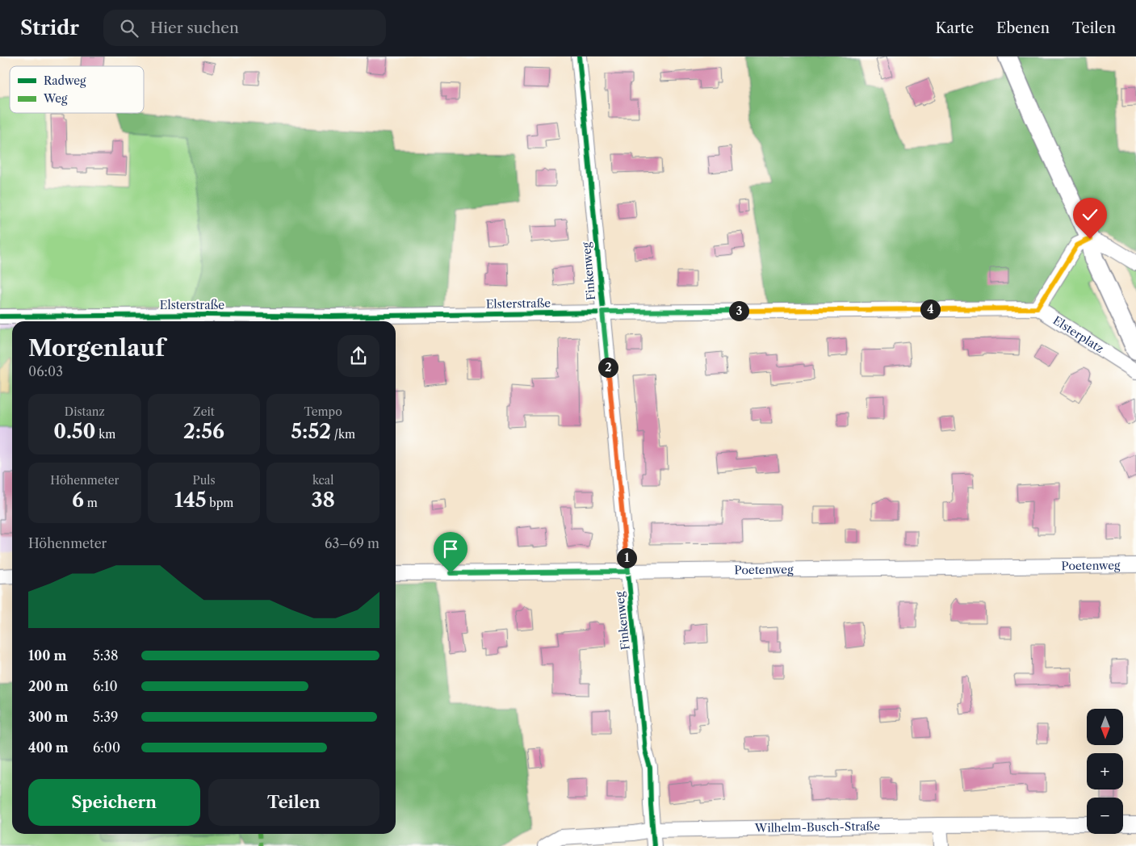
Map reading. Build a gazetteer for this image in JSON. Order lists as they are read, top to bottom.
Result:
{
  "streets": {
    "street": [
      "Finkenweg",
      "Elsterstraße",
      "Elsterplatz",
      "Poetenweg",
      "Wilhelm-Busch-Straße"
    ]
  },
  "crossings": [
    ["Finkenweg", "Elsterstraße"],
    ["Finkenweg", "Poetenweg"],
    ["Finkenweg", "Wilhelm-Busch-Straße"],
    ["Elsterstraße", "Elsterplatz"]
  ],
  "legend": ["Radweg", "Weg"],
  "north": "bottom",
  "page": {
    "header": "Stridr",
    "search": "Hier suchen",
    "nav": ["Karte", "Ebenen", "Teilen"],
    "pins": [
      "4",
      "3",
      "2",
      "1"
    ],
    "heading": ["Morgenlauf", "06:03"],
    "stats": [
      ["Distanz", "0.50 km"],
      ["Zeit", "2:56"],
      ["Tempo", "5:52 /km"],
      ["Höhenmeter", "6 m"],
      ["Puls", "145 bpm"],
      ["kcal", "38"]
    ],
    "chart": ["Höhenmeter", "63–69 m"],
    "list": [
      {
        "name": "100 m",
        "note": "5:38"
      },
      {
        "name": "200 m",
        "note": "6:10"
      },
      {
        "name": "300 m",
        "note": "5:39"
      },
      {
        "name": "400 m",
        "note": "6:00"
      }
    ],
    "map_buttons": ["+", "−"],
    "buttons": ["Speichern", "Teilen"]
  }
}
